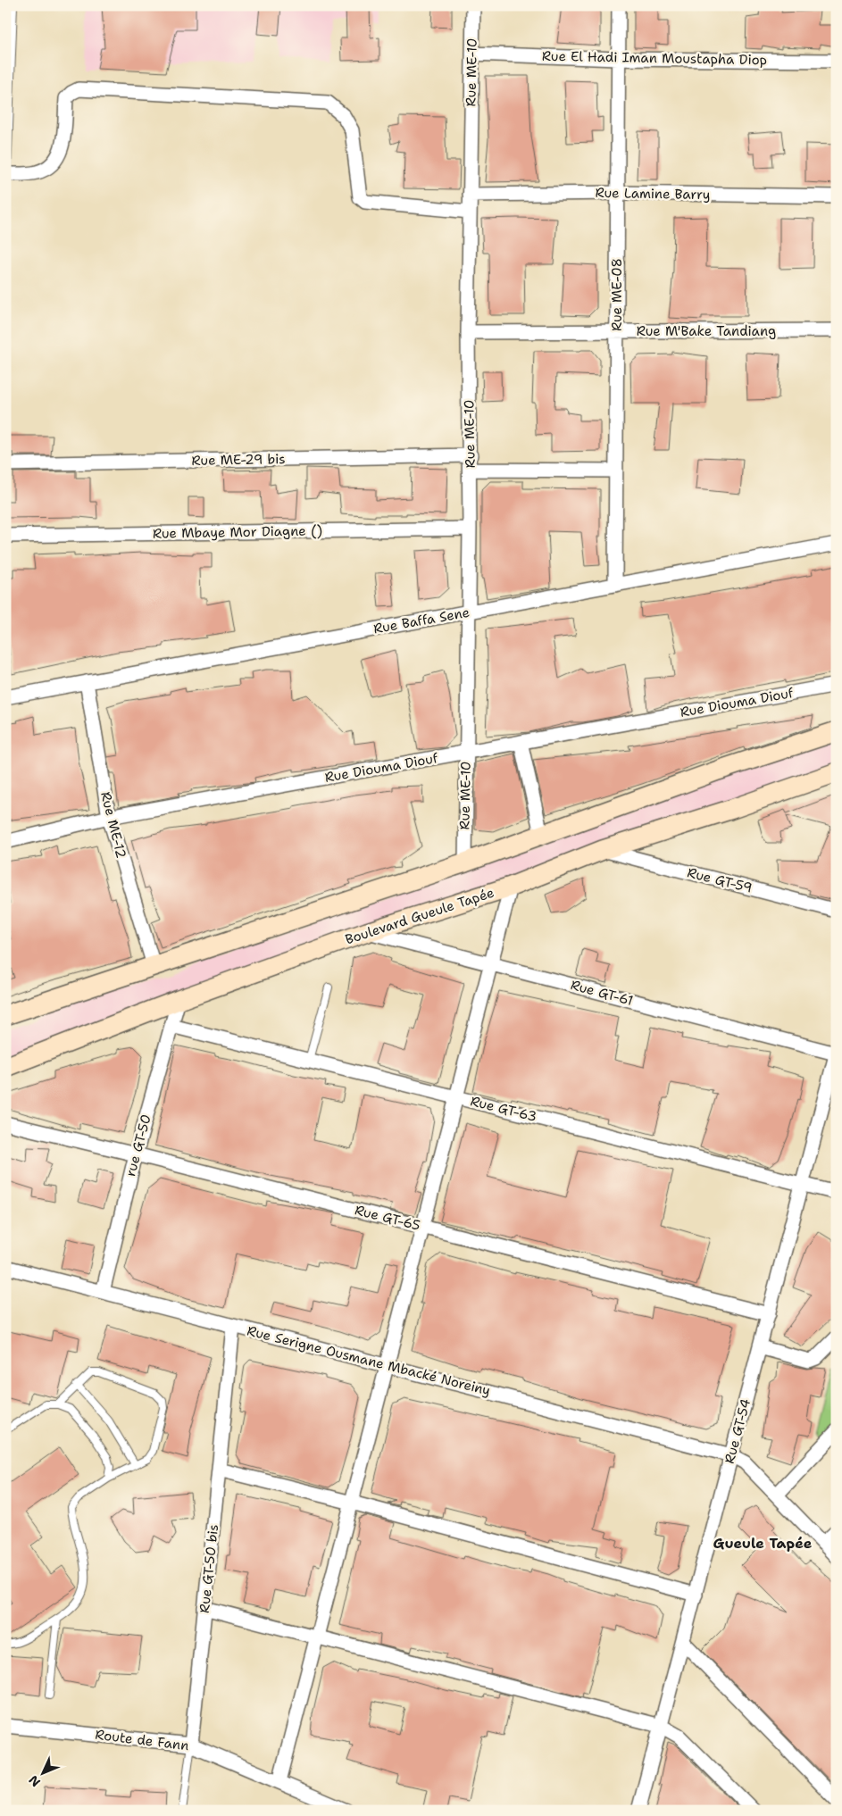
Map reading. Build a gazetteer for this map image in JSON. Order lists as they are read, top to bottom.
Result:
{
  "streets": {
    "street": [
      "Rue El Hadi Iman Moustapha Diop",
      "Rue ME-10",
      "Rue Lamine Barry",
      "Rue ME-08",
      "Rue M'Bake Tandiang",
      "Rue ME-29 bis",
      "Rue Mbaye Mor Diagne ()",
      "Rue Baffa Sene",
      "Rue Diouma Diouf",
      "Rue ME-12",
      "Rue GT-59",
      "Boulevard Gueule Tapée",
      "Rue GT-61",
      "Rue GT-63",
      "rue GT-50",
      "Rue GT-65",
      "Rue Serigne Ousmane Mbacké Noreiny",
      "Rue GT-54",
      "Rue GT-50 bis",
      "Route de Fann"
    ]
  },
  "crossings": [
    ["Rue El Hadi Iman Moustapha Diop", "Rue ME-10"],
    ["Rue El Hadi Iman Moustapha Diop", "Rue ME-08"],
    ["Rue ME-10", "Rue Lamine Barry"],
    ["Rue ME-10", "Rue M'Bake Tandiang"],
    ["Rue ME-10", "Rue ME-29 bis"],
    ["Rue ME-10", "Rue Mbaye Mor Diagne ()"],
    ["Rue ME-10", "Rue Baffa Sene"],
    ["Rue ME-10", "Rue Diouma Diouf"],
    ["Rue Lamine Barry", "Rue ME-08"],
    ["Rue ME-08", "Rue M'Bake Tandiang"],
    ["Rue ME-08", "Rue Baffa Sene"],
    ["Rue Baffa Sene", "Rue ME-12"],
    ["Rue Diouma Diouf", "Rue ME-12"],
    ["Rue GT-59", "Boulevard Gueule Tapée"],
    ["Boulevard Gueule Tapée", "Rue GT-61"],
    ["Boulevard Gueule Tapée", "rue GT-50"],
    ["Rue GT-61", "Rue GT-54"],
    ["Rue GT-63", "rue GT-50"],
    ["Rue GT-63", "Rue GT-54"],
    ["rue GT-50", "Rue GT-65"],
    ["rue GT-50", "Rue Serigne Ousmane Mbacké Noreiny"],
    ["Rue GT-65", "Rue GT-54"],
    ["Rue Serigne Ousmane Mbacké Noreiny", "Rue GT-54"],
    ["Rue Serigne Ousmane Mbacké Noreiny", "Rue GT-50 bis"],
    ["Rue GT-50 bis", "Route de Fann"]
  ],
  "districts": ["Gueule Tapée"],
  "north": "bottom left"
}
